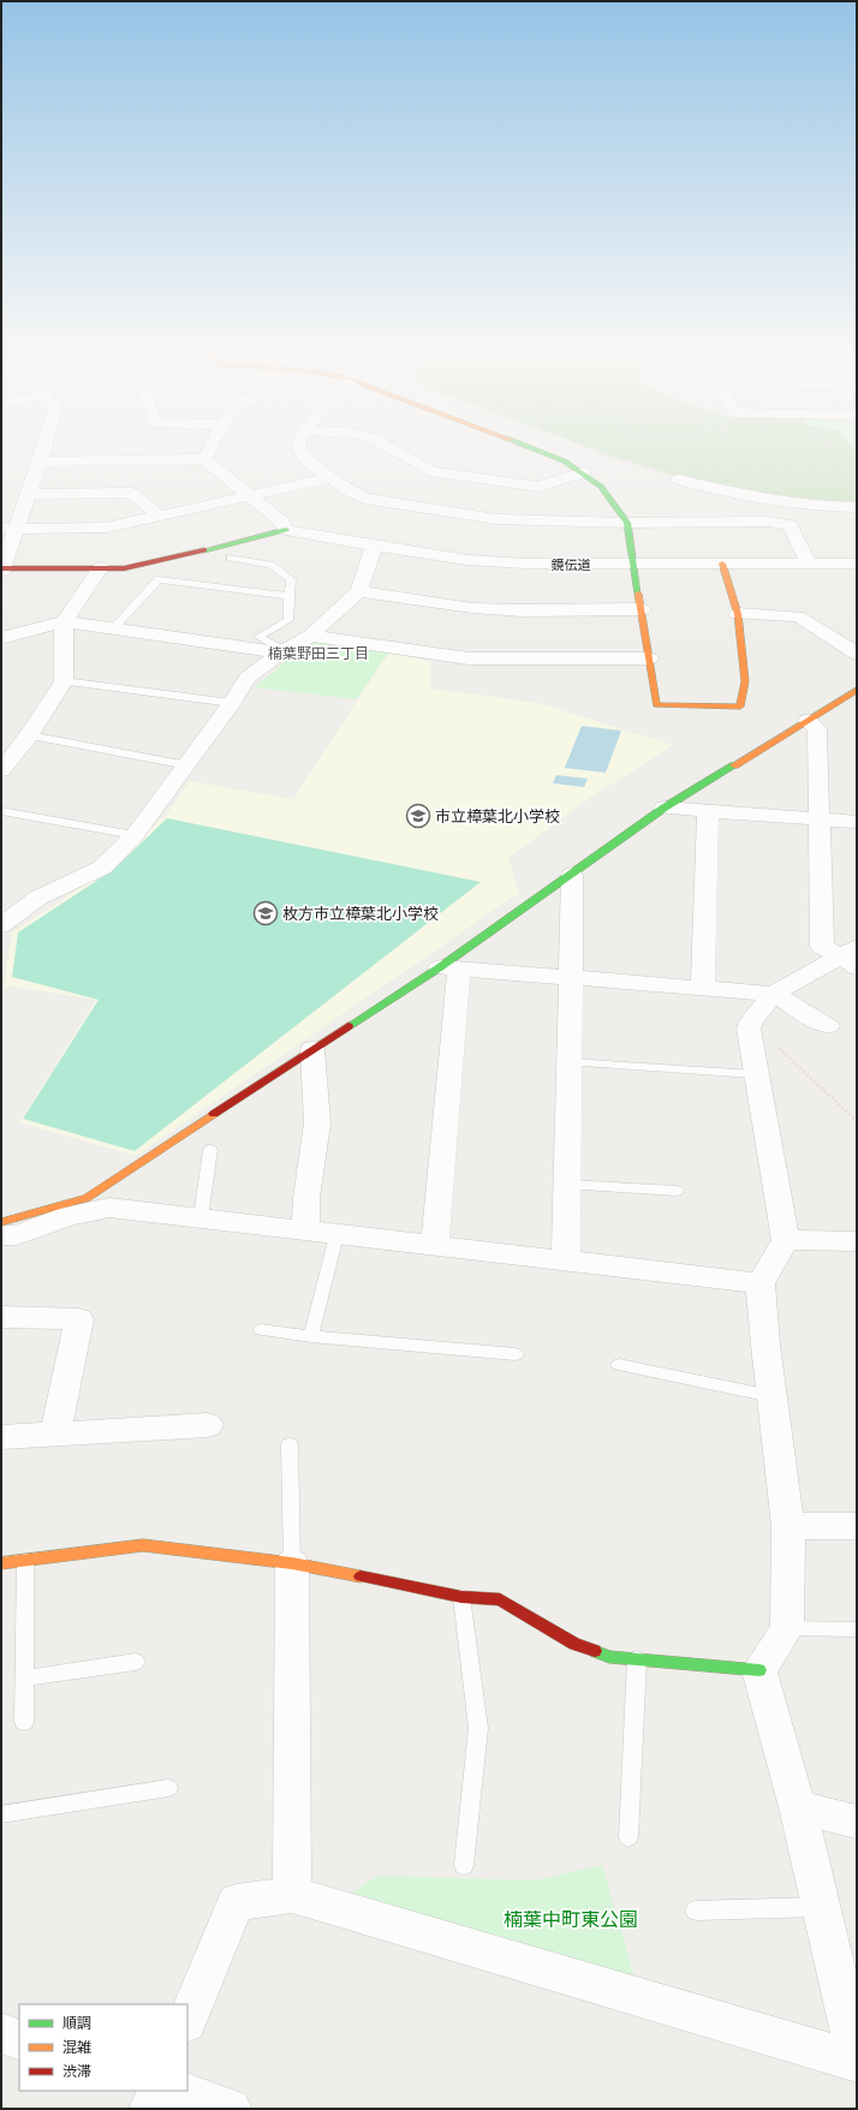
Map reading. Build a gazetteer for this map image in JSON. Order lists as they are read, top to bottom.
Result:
{
  "streets": {
    "street": ["鏡伝道"]
  },
  "districts": ["楠葉野田三丁目"],
  "parks": ["楠葉中町東公園"],
  "places": {
    "school or university": ["市立樟葉北小学校", "枚方市立樟葉北小学校"]
  },
  "legend": ["順調", "混雑", "渋滞"]
}
